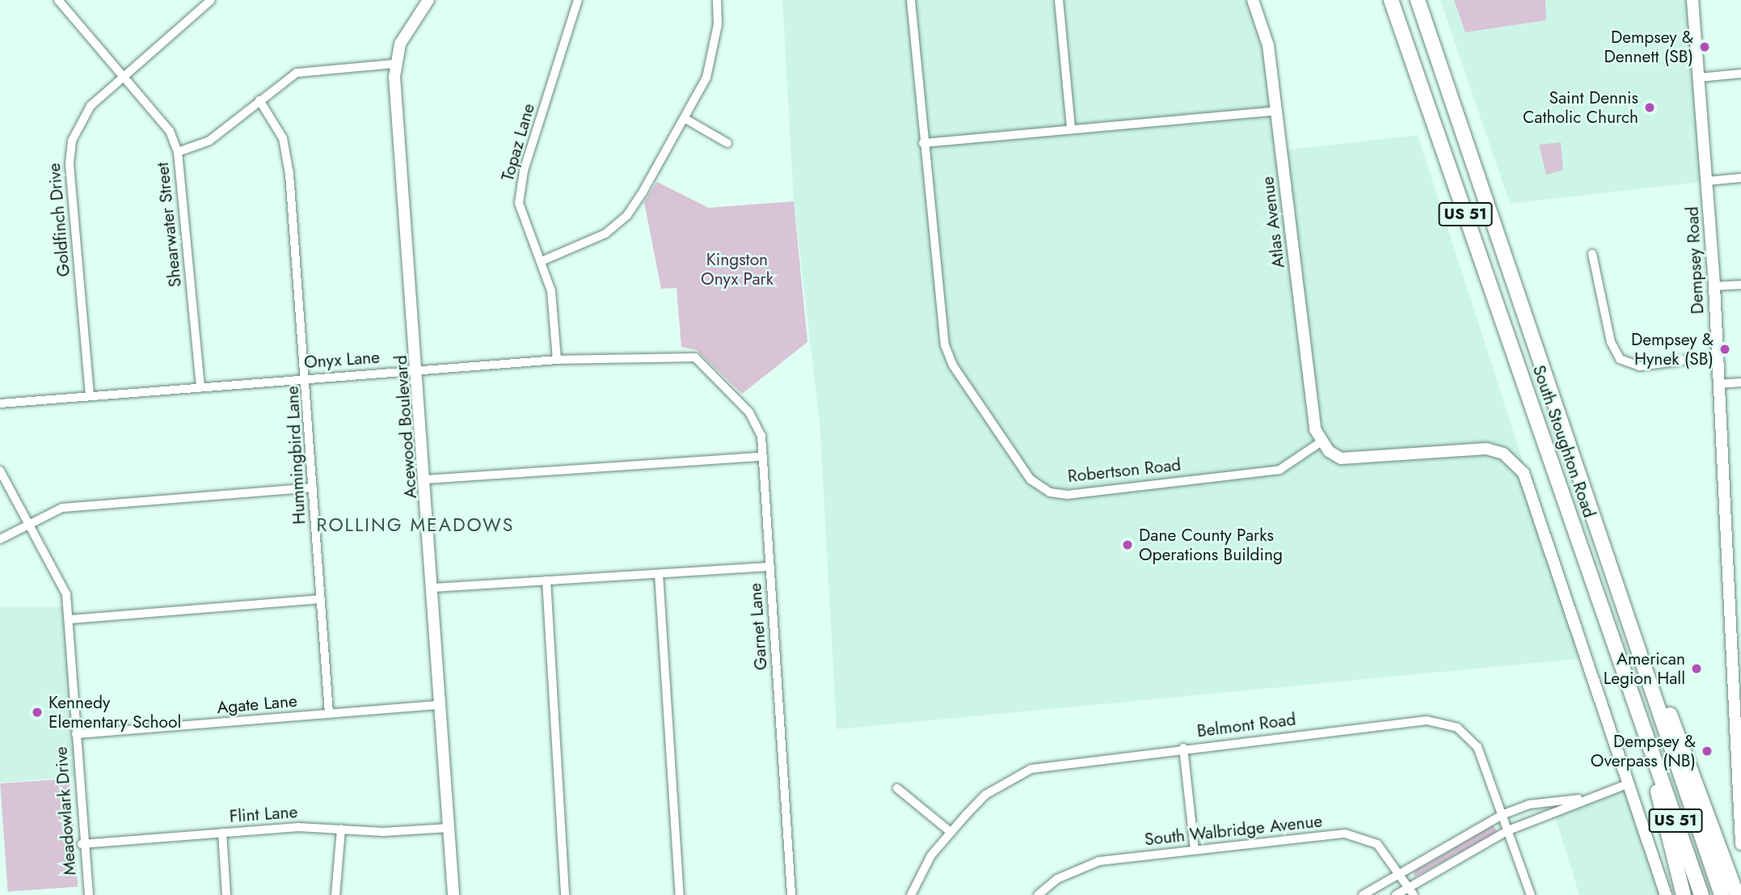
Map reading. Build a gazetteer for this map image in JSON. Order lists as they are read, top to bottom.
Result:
{
  "streets": {
    "main road": ["US 51", "South Stoughton Road"],
    "street": [
      "Topaz Lane",
      "Goldfinch Drive",
      "Atlas Avenue",
      "Shearwater Street",
      "Dempsey Road",
      "Onyx Lane",
      "Acewood Boulevard",
      "Hummingbird Lane",
      "Robertson Road",
      "Garnet Lane",
      "Agate Lane",
      "Belmont Road",
      "Meadowlark Drive",
      "Flint Lane",
      "South Walbridge Avenue"
    ]
  },
  "crossings": [
    ["Topaz Lane", "Onyx Lane"],
    ["Goldfinch Drive", "Shearwater Street"],
    ["Goldfinch Drive", "Onyx Lane"],
    ["Atlas Avenue", "Robertson Road"],
    ["Shearwater Street", "Onyx Lane"],
    ["Onyx Lane", "Acewood Boulevard"],
    ["Onyx Lane", "Hummingbird Lane"],
    ["Onyx Lane", "Garnet Lane"],
    ["Acewood Boulevard", "Agate Lane"],
    ["Acewood Boulevard", "Flint Lane"],
    ["Hummingbird Lane", "Agate Lane"],
    ["Agate Lane", "Meadowlark Drive"],
    ["Meadowlark Drive", "Flint Lane"]
  ],
  "districts": ["ROLLING MEADOWS"],
  "parks": ["Kingston Onyx Park"],
  "places": [
    "Dempsey & Dennett (SB)",
    "Saint Dennis Catholic Church",
    "Dempsey & Hynek (SB)",
    "Dane County Parks Operations Building",
    "American Legion Hall",
    "Kennedy Elementary School",
    "Dempsey & Overpass (NB)"
  ]
}
